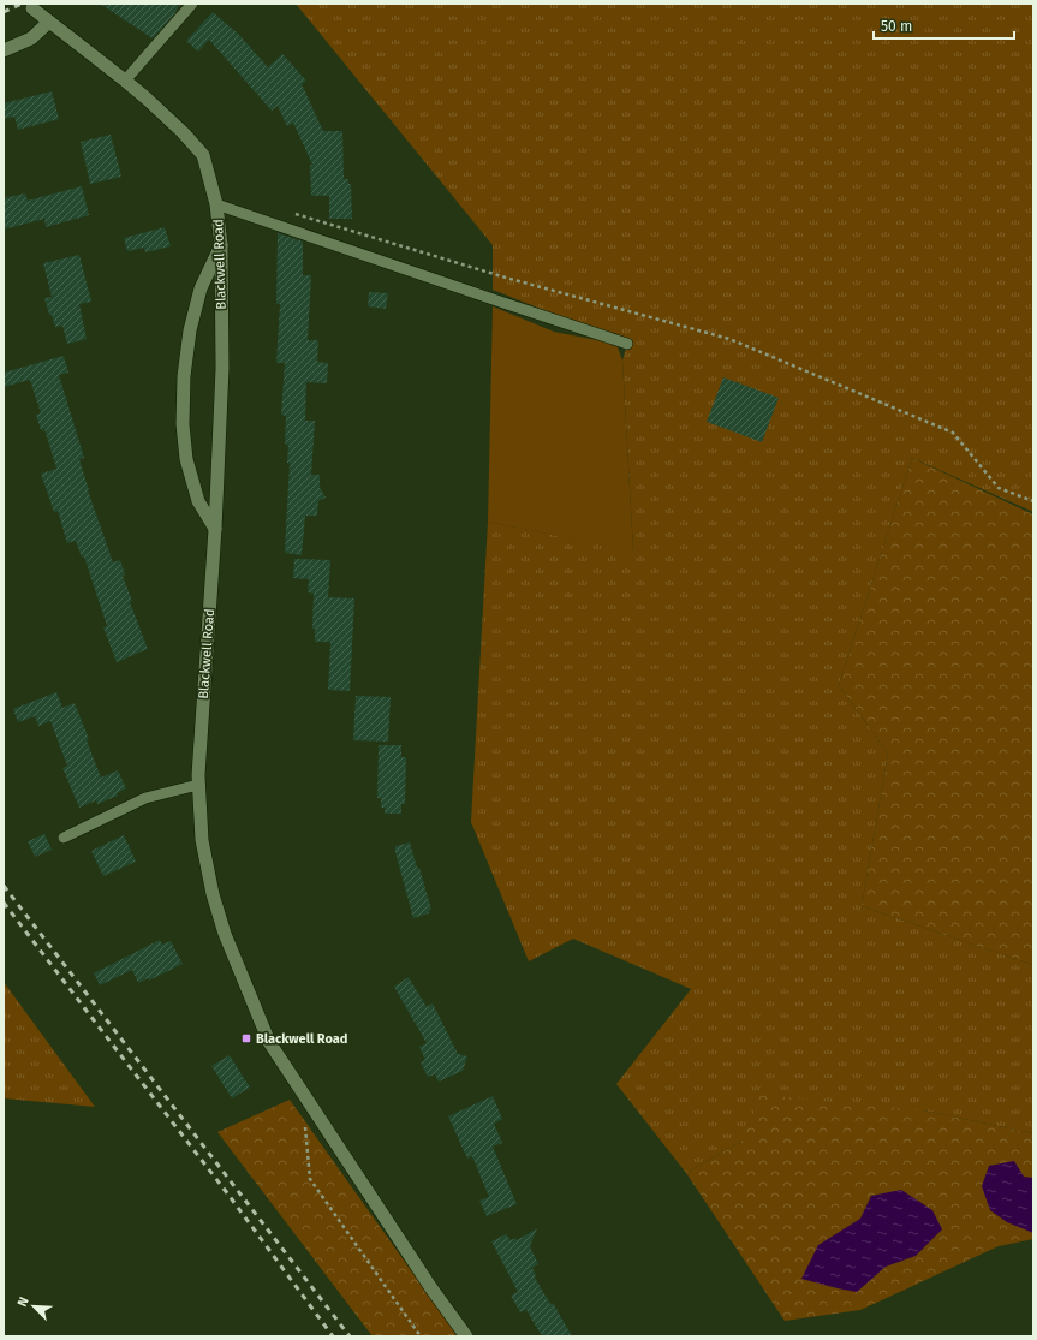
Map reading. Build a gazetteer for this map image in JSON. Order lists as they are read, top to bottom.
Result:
{
  "streets": {
    "street": ["Blackwell Road"]
  },
  "places": {
    "transit": ["Blackwell Road"]
  },
  "scale_bar": "50 m",
  "north": "top left"
}
